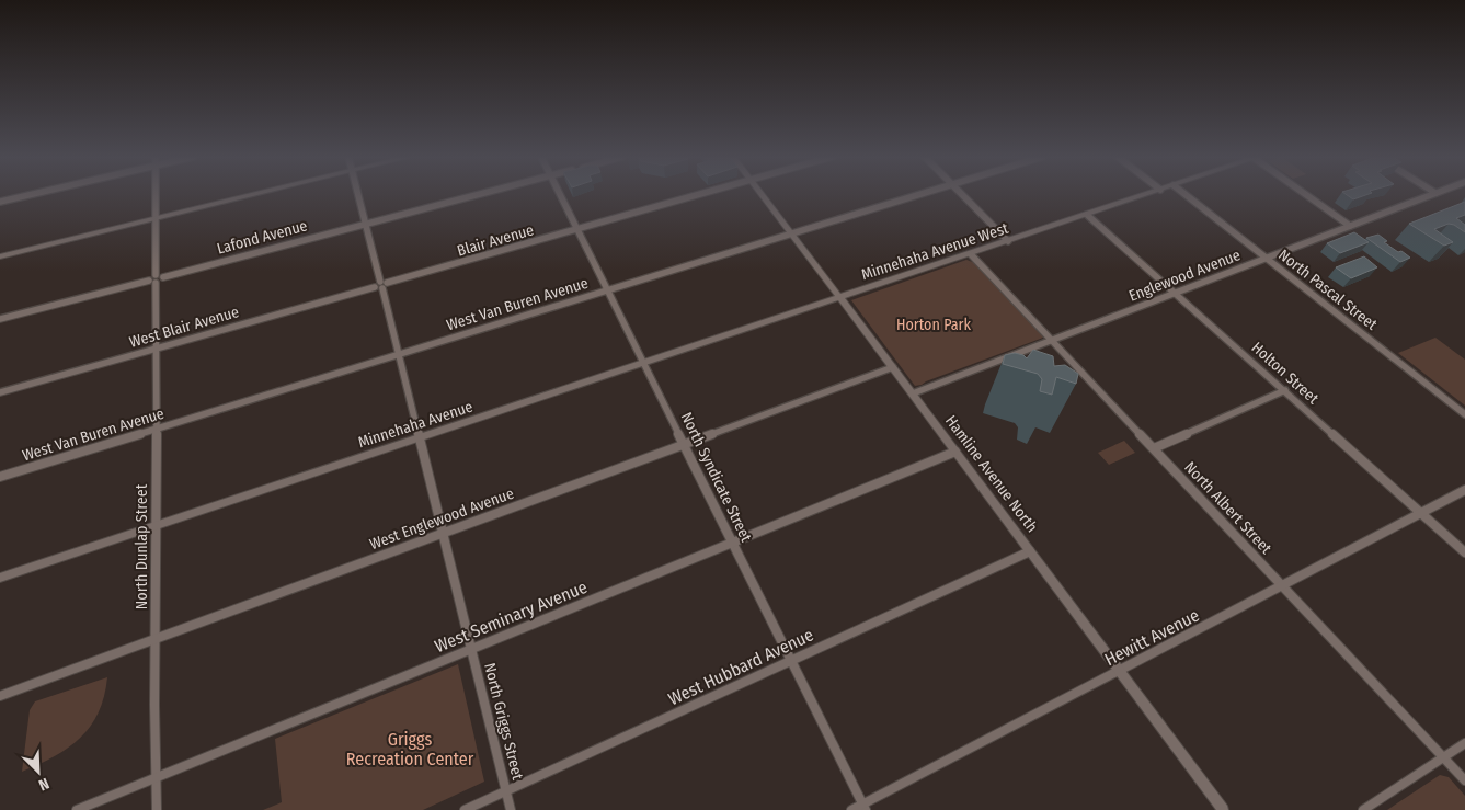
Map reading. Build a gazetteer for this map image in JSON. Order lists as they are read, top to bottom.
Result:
{
  "streets": {
    "street": [
      "Lafond Avenue",
      "Blair Avenue",
      "Minnehaha Avenue West",
      "Englewood Avenue",
      "North Pascal Street",
      "West Van Buren Avenue",
      "West Blair Avenue",
      "Holton Street",
      "Minnehaha Avenue",
      "Hamline Avenue North",
      "North Syndicate Street",
      "North Albert Street",
      "West Englewood Avenue",
      "North Dunlap Street",
      "West Seminary Avenue",
      "Hewitt Avenue",
      "West Hubbard Avenue",
      "North Griggs Street"
    ]
  },
  "crossings": [
    ["Lafond Avenue", "North Dunlap Street"],
    ["Lafond Avenue", "North Griggs Street"],
    ["Blair Avenue", "West Blair Avenue"],
    ["Blair Avenue", "North Syndicate Street"],
    ["Blair Avenue", "North Griggs Street"],
    ["Minnehaha Avenue West", "Holton Street"],
    ["Minnehaha Avenue West", "Minnehaha Avenue"],
    ["Minnehaha Avenue West", "Hamline Avenue North"],
    ["Minnehaha Avenue West", "North Albert Street"],
    ["Englewood Avenue", "North Pascal Street"],
    ["Englewood Avenue", "Holton Street"],
    ["Englewood Avenue", "Hamline Avenue North"],
    ["Englewood Avenue", "North Albert Street"],
    ["West Van Buren Avenue", "Hamline Avenue North"],
    ["West Van Buren Avenue", "North Syndicate Street"],
    ["West Van Buren Avenue", "North Dunlap Street"],
    ["West Van Buren Avenue", "North Griggs Street"],
    ["West Blair Avenue", "North Dunlap Street"],
    ["West Blair Avenue", "North Griggs Street"],
    ["Holton Street", "Hewitt Avenue"],
    ["Minnehaha Avenue", "Hamline Avenue North"],
    ["Minnehaha Avenue", "North Syndicate Street"],
    ["Minnehaha Avenue", "North Dunlap Street"],
    ["Minnehaha Avenue", "North Griggs Street"],
    ["Hamline Avenue North", "West Englewood Avenue"],
    ["Hamline Avenue North", "West Seminary Avenue"],
    ["Hamline Avenue North", "Hewitt Avenue"],
    ["Hamline Avenue North", "West Hubbard Avenue"],
    ["North Syndicate Street", "West Englewood Avenue"],
    ["North Syndicate Street", "West Seminary Avenue"],
    ["North Syndicate Street", "Hewitt Avenue"],
    ["North Syndicate Street", "West Hubbard Avenue"],
    ["North Albert Street", "Hewitt Avenue"],
    ["West Englewood Avenue", "North Dunlap Street"],
    ["West Englewood Avenue", "North Griggs Street"],
    ["North Dunlap Street", "West Seminary Avenue"],
    ["West Seminary Avenue", "North Griggs Street"],
    ["West Hubbard Avenue", "North Griggs Street"]
  ],
  "parks": ["Horton Park", "Griggs Recreation Center"],
  "north": "bottom right"
}
